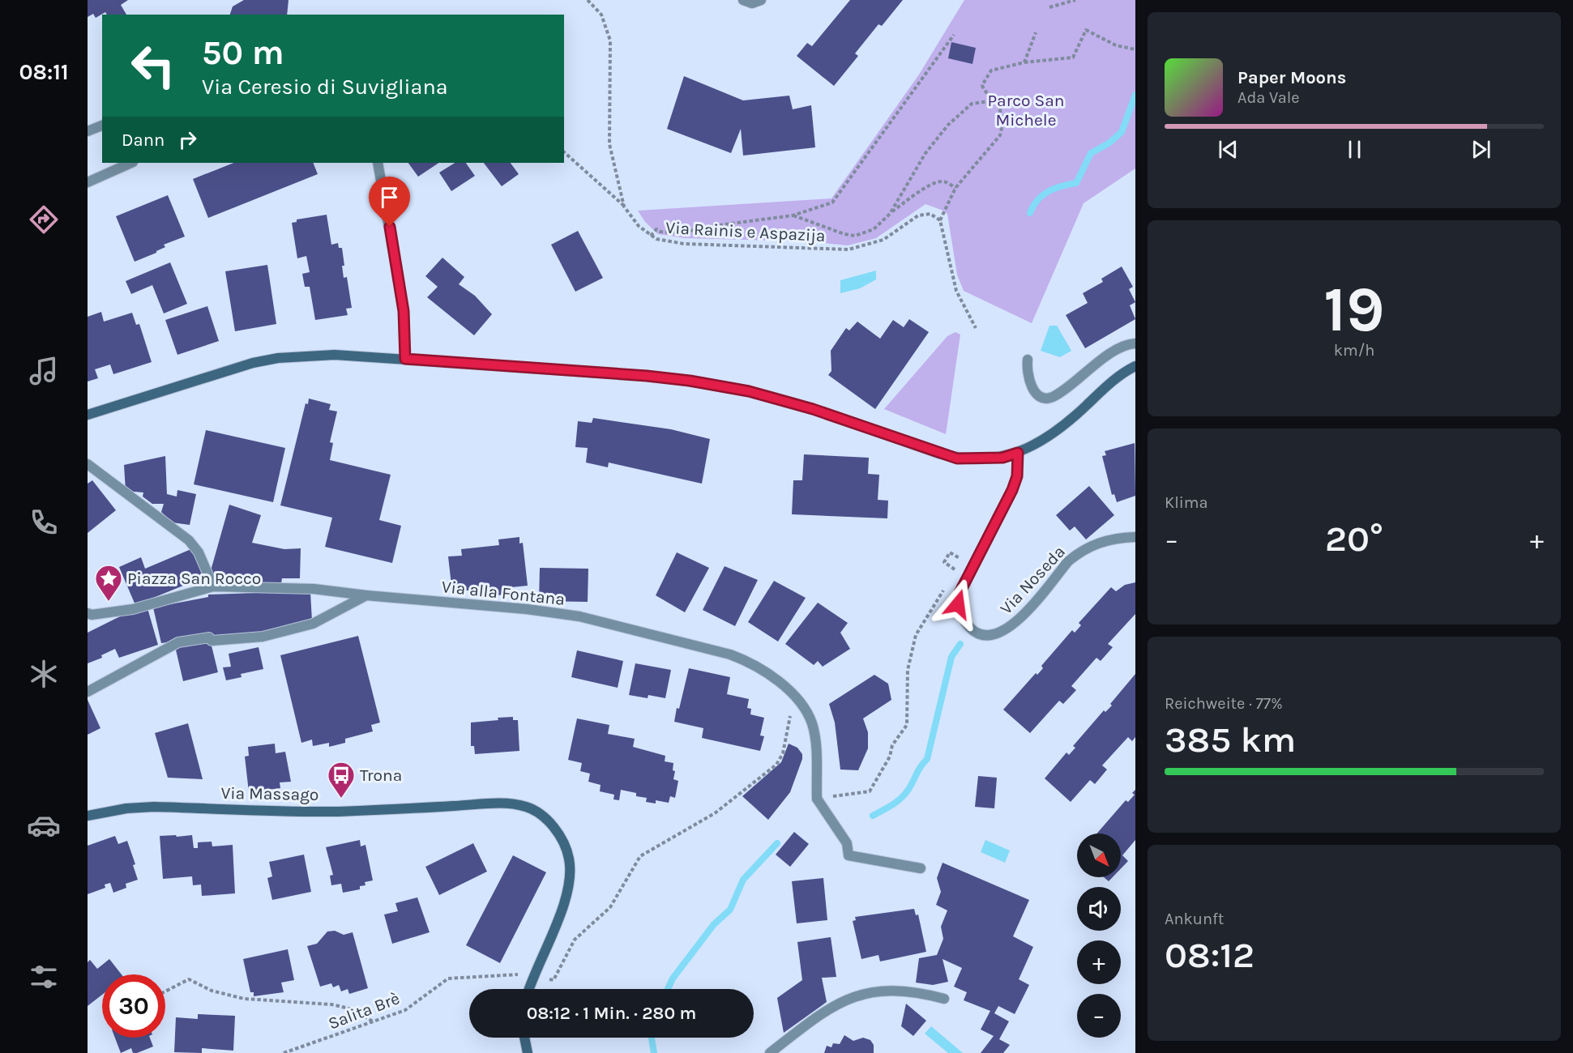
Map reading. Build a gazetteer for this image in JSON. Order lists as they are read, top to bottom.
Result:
{
  "streets": {
    "main road": ["Via Massago"],
    "street": ["Via Noseda", "Via alla Fontana"],
    "path": ["Via Rainis e Aspazija", "Salita Brè"]
  },
  "crossings": [
    ["Via Massago", "Salita Brè"]
  ],
  "parks": ["Parco San Michele"],
  "places": {
    "place": ["Piazza San Rocco"],
    "bus stop": ["Trona"]
  },
  "north": "bottom right",
  "page": {
    "tabs": "08:11",
    "turn": ["50 m", "Via Ceresio di Suvigliana"],
    "song": ["Paper Moons", "Ada Vale"],
    "then": "Dann",
    "tile": [
      ["19", "km/h"],
      "Klima",
      ["Reichweite · 77%", "385 km"],
      ["Ankunft", "08:12"]
    ],
    "heat": ["−", "20°", "+"],
    "map_buttons": ["+", "−"],
    "limit": "30",
    "trip": "08:12 · 1 Min. · 280 m"
  }
}
